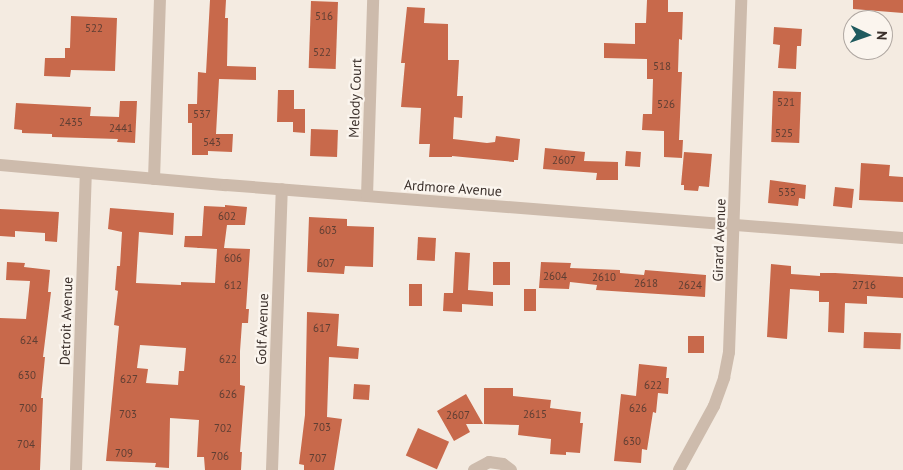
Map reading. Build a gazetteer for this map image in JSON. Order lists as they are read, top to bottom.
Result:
{
  "streets": {
    "street": [
      "Melody Court",
      "Ardmore Avenue",
      "Girard Avenue",
      "Detroit Avenue",
      "Golf Avenue"
    ]
  },
  "crossings": [
    ["Melody Court", "Ardmore Avenue"],
    ["Ardmore Avenue", "Girard Avenue"],
    ["Ardmore Avenue", "Detroit Avenue"],
    ["Ardmore Avenue", "Golf Avenue"]
  ],
  "house_numbers": [
    "516",
    "522",
    "522",
    "518",
    "521",
    "526",
    "537",
    "2435",
    "2441",
    "525",
    "543",
    "2607",
    "535",
    "602",
    "603",
    "606",
    "607",
    "2604",
    "2610",
    "2618",
    "612",
    "2624",
    "2716",
    "617",
    "624",
    "622",
    "630",
    "627",
    "622",
    "626",
    "700",
    "626",
    "703",
    "2615",
    "2607",
    "703",
    "702",
    "630",
    "704",
    "709",
    "706",
    "707"
  ],
  "north": "right"
}
